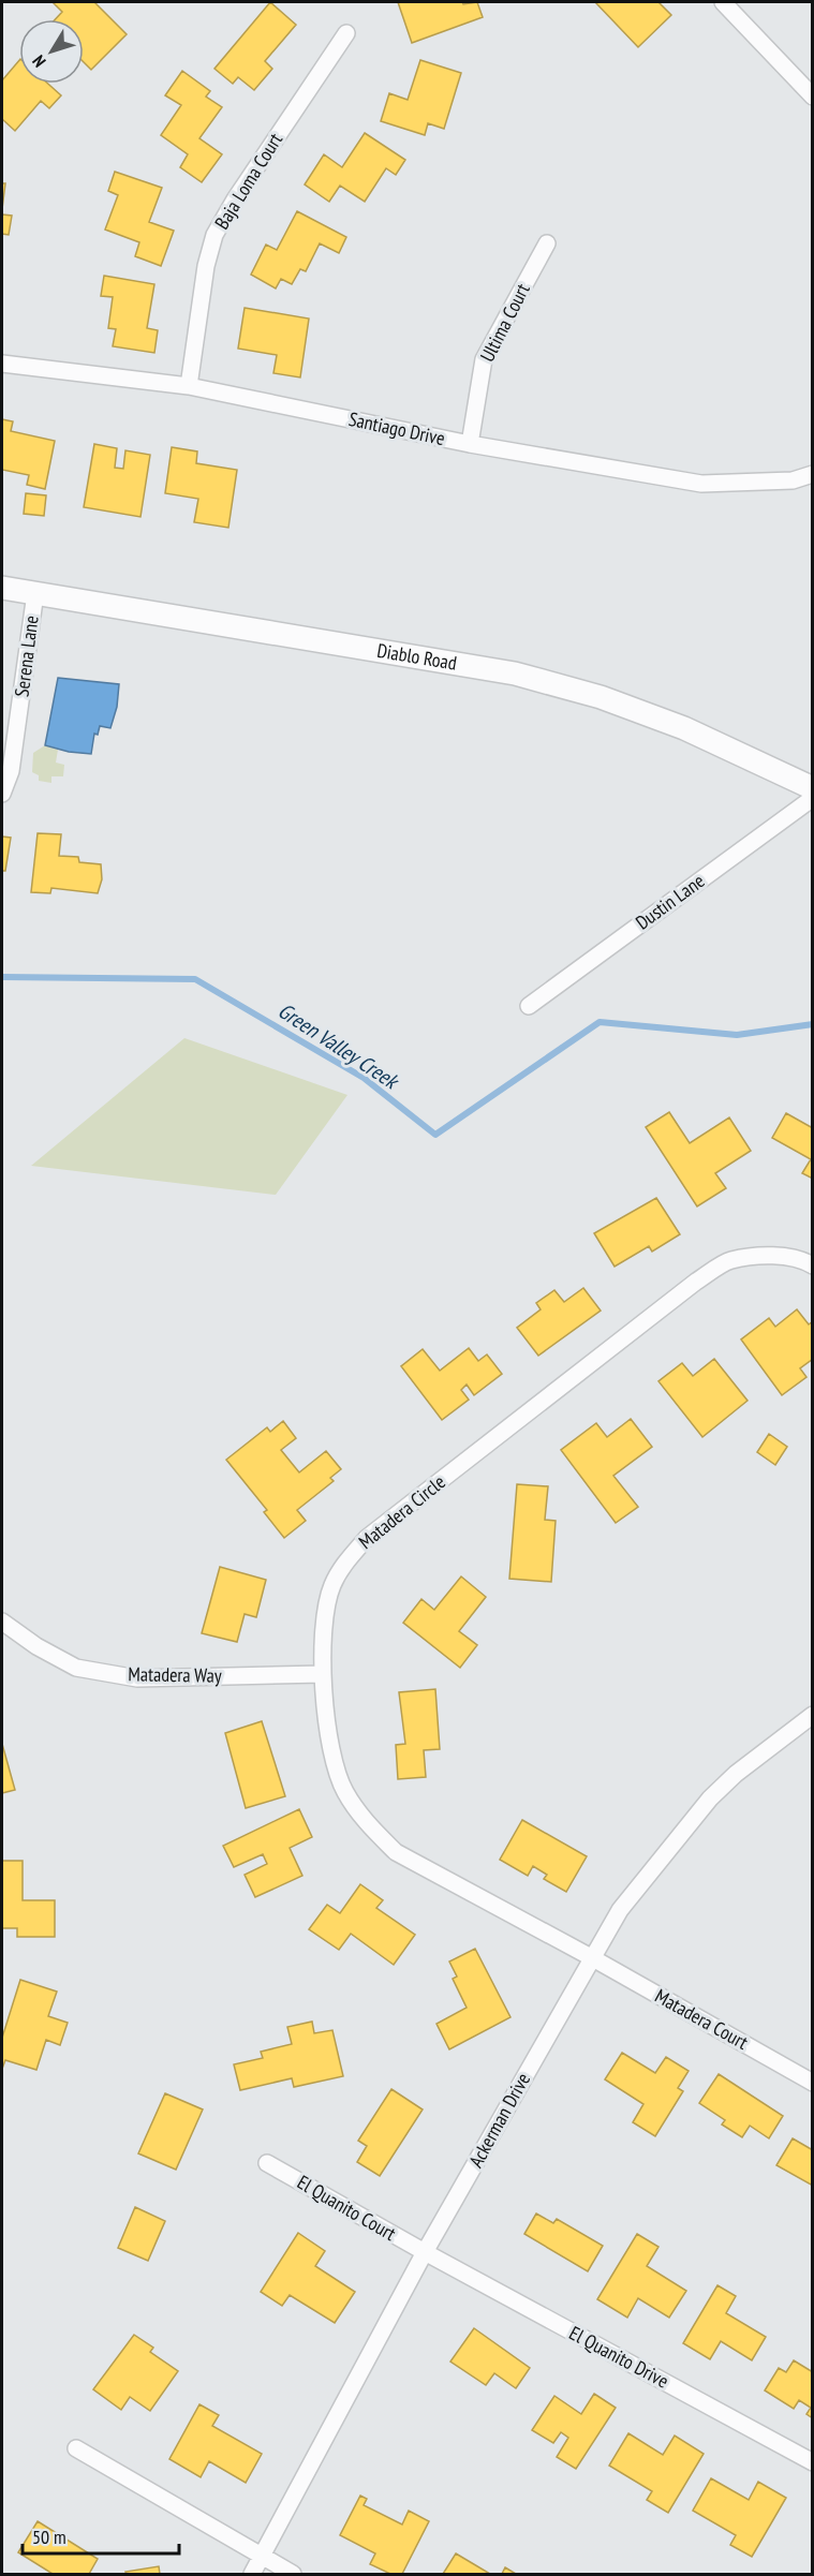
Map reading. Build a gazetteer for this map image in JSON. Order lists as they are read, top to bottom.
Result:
{
  "streets": {
    "street": [
      "Baja Loma Court",
      "Ultima Court",
      "Santiago Drive",
      "Serena Lane",
      "Diablo Road",
      "Dustin Lane",
      "Matadera Circle",
      "Matadera Way",
      "Matadera Court",
      "Ackerman Drive",
      "El Quanito Court",
      "El Quanito Drive"
    ]
  },
  "crossings": [
    ["Baja Loma Court", "Santiago Drive"],
    ["Ultima Court", "Santiago Drive"],
    ["Serena Lane", "Diablo Road"],
    ["Matadera Circle", "Matadera Way"],
    ["Matadera Circle", "Matadera Court"],
    ["Matadera Circle", "Ackerman Drive"],
    ["Matadera Court", "Ackerman Drive"],
    ["Ackerman Drive", "El Quanito Court"],
    ["Ackerman Drive", "El Quanito Drive"],
    ["El Quanito Court", "El Quanito Drive"]
  ],
  "water": ["Green Valley Creek"],
  "scale_bar": "50 m",
  "north": "bottom left"
}
